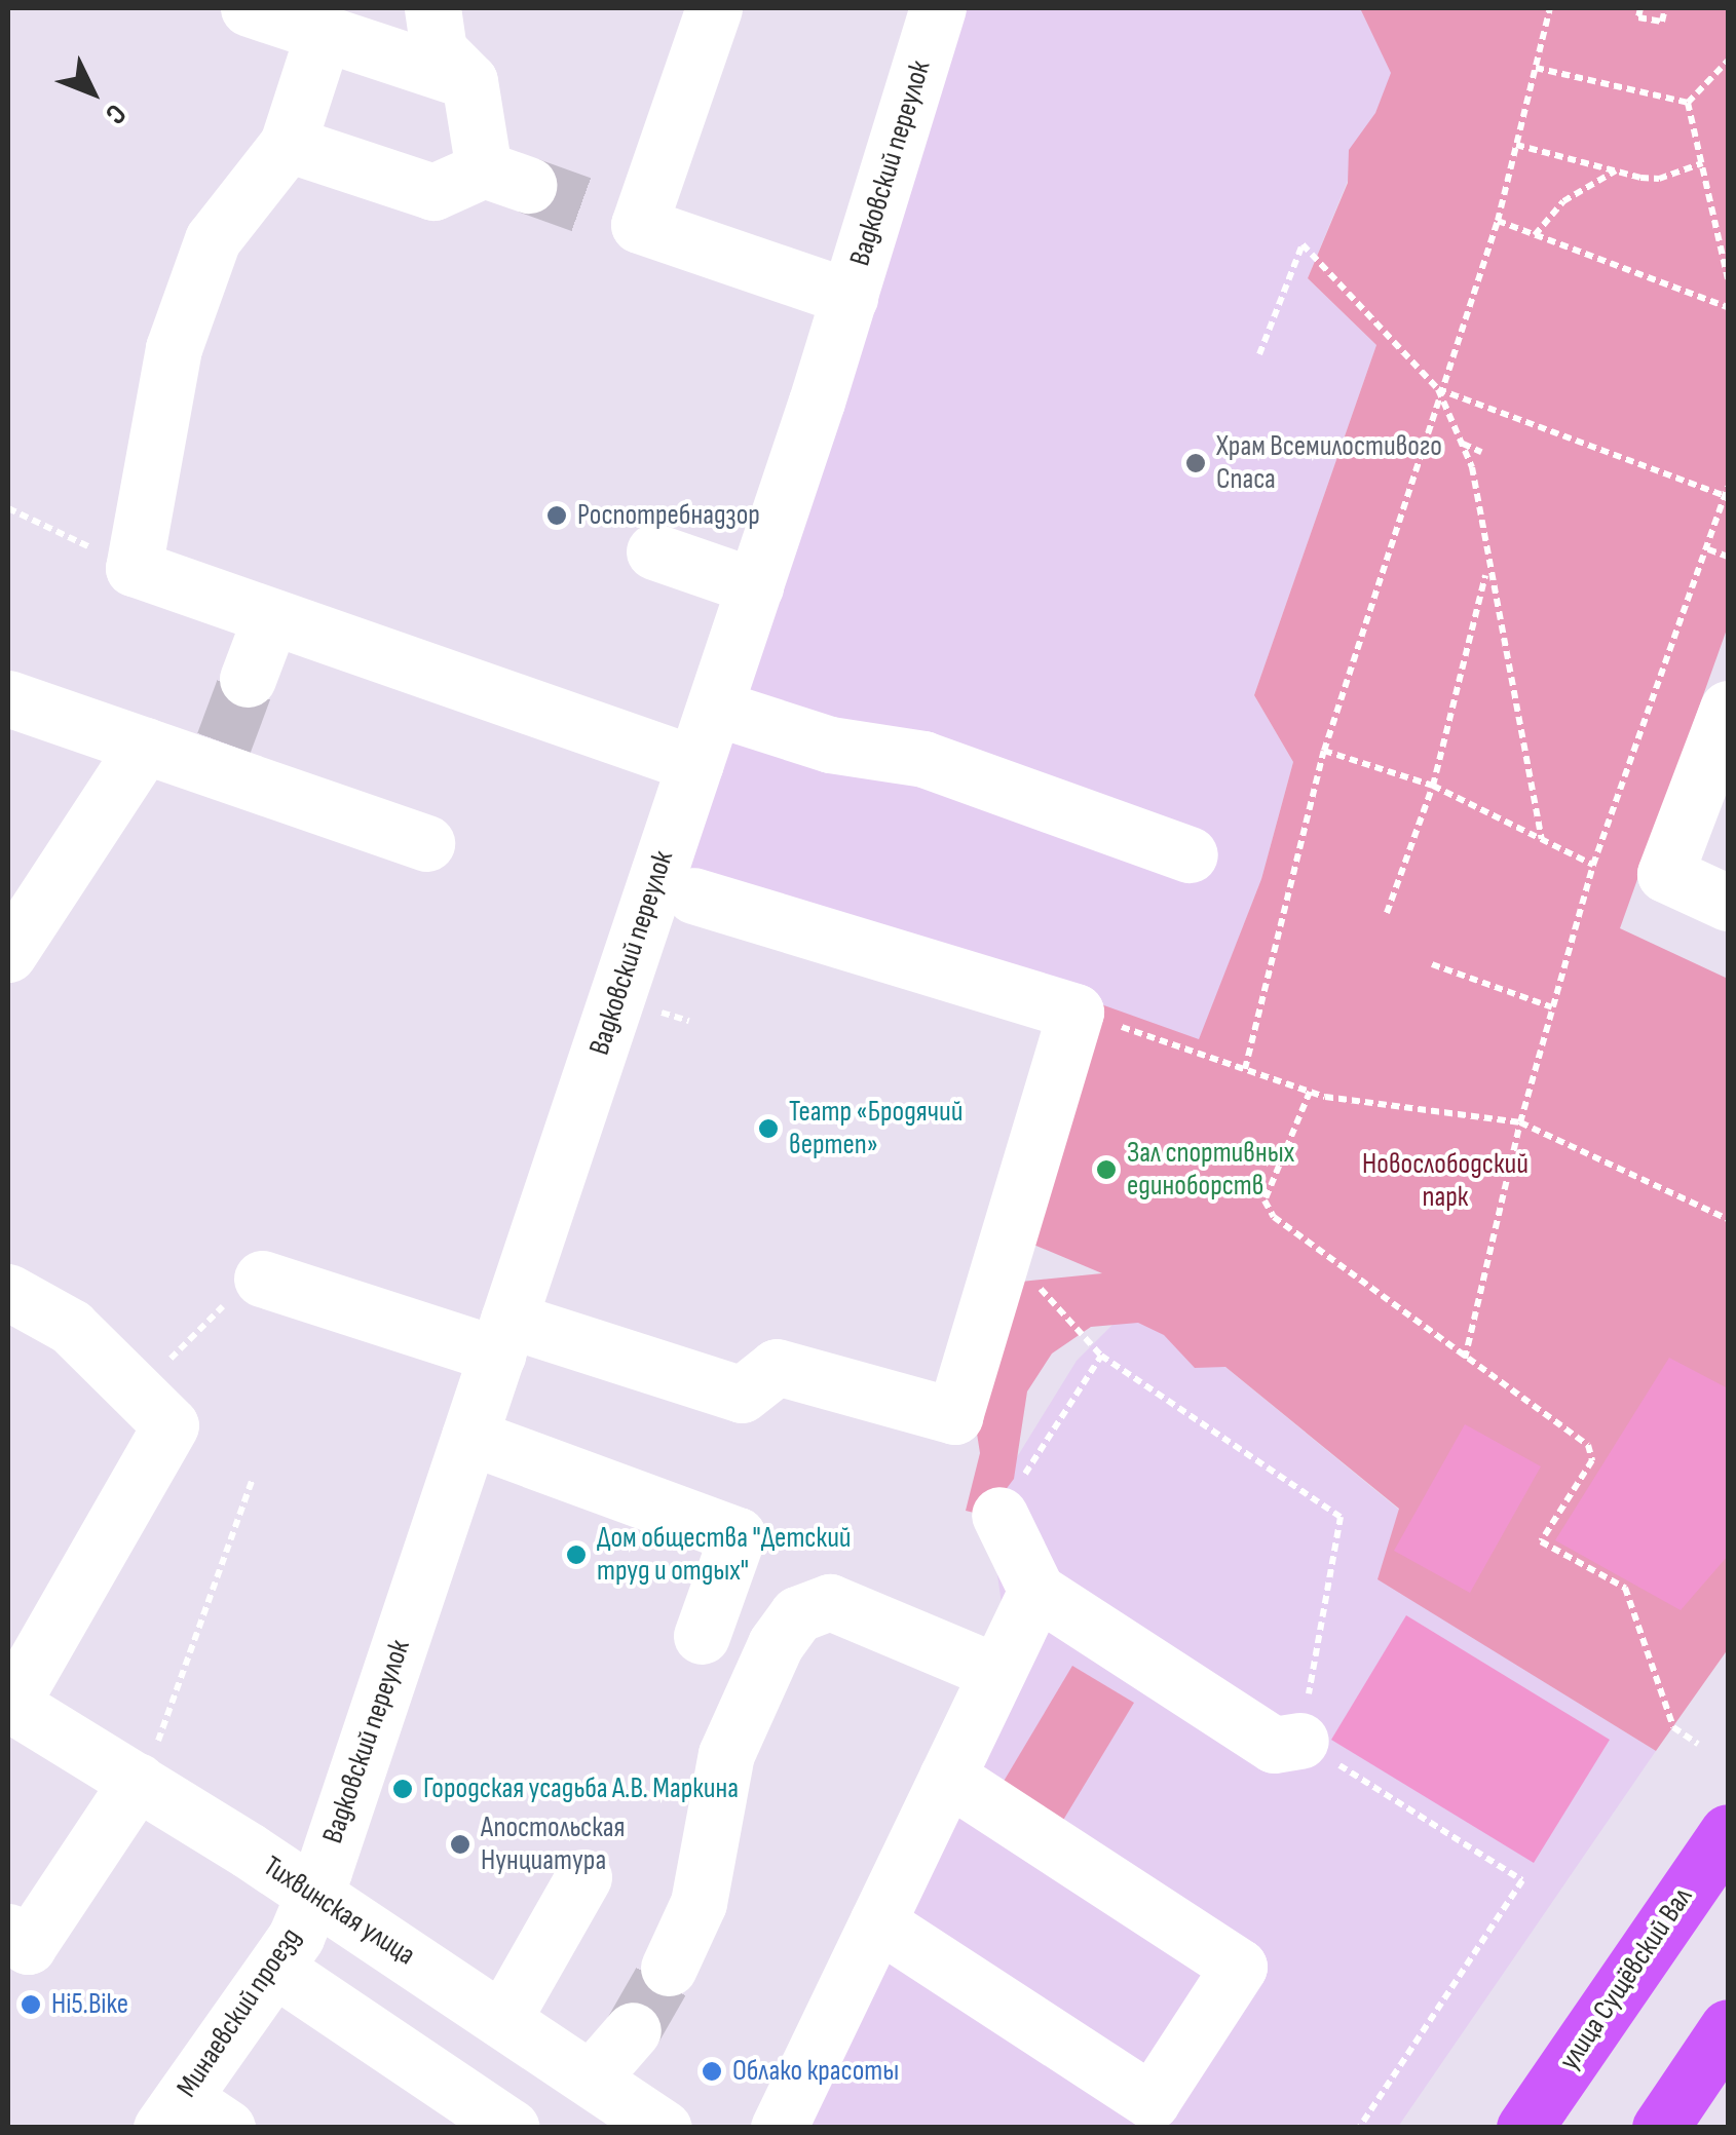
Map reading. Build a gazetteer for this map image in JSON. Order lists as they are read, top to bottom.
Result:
{
  "streets": {
    "main road": ["улица Сущёвский Вал"],
    "street": ["Вадковский переулок", "Тихвинская улица", "Минаевский проезд"]
  },
  "crossings": [
    ["Вадковский переулок", "Тихвинская улица"],
    ["Вадковский переулок", "Минаевский проезд"],
    ["Тихвинская улица", "Минаевский проезд"]
  ],
  "parks": ["Новослободский парк"],
  "places": [
    "Храм Всемилостивого Спаса",
    "Роспотребнадзор",
    "Театр «Бродячий вертеп»",
    "Зал спортивных единоборств",
    "Дом общества \"Детский труд и отдых\"",
    "Городская усадьба А.В. Маркина",
    "Апостольская Нунциатура",
    "Hi5.Bike",
    "Облако красоты"
  ],
  "north": "bottom right"
}
